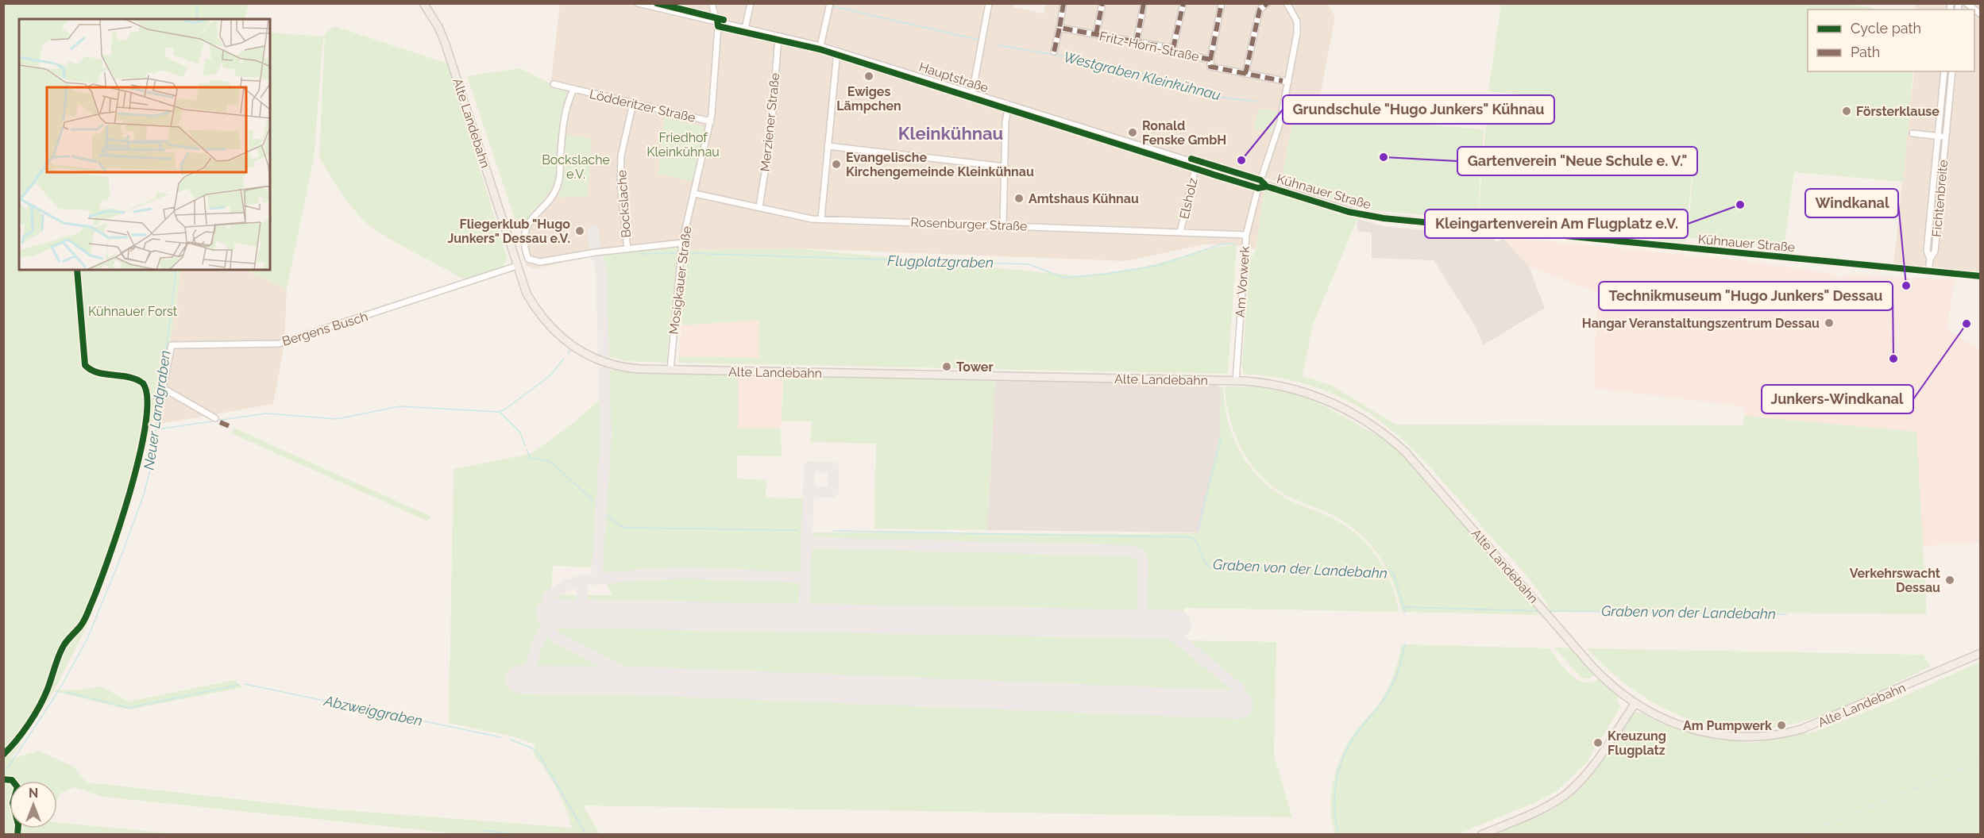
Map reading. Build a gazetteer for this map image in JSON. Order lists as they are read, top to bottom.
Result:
{
  "streets": {
    "main road": ["Alte Landebahn"],
    "street": [
      "Fritz-Horn-Straße",
      "Hauptstraße",
      "Lödderitzer Straße",
      "Merziener Straße",
      "Kühnauer Straße",
      "Elsholz",
      "Fichtenbreite",
      "Bockslache",
      "Rosenburger Straße",
      "Mosigkauer Straße",
      "Am Vorwerk",
      "Bergens Busch"
    ]
  },
  "crossings": [
    ["Fritz-Horn-Straße", "Am Vorwerk"],
    ["Hauptstraße", "Merziener Straße"],
    ["Hauptstraße", "Kühnauer Straße"],
    ["Hauptstraße", "Elsholz"],
    ["Hauptstraße", "Mosigkauer Straße"],
    ["Hauptstraße", "Am Vorwerk"],
    ["Lödderitzer Straße", "Bockslache"],
    ["Lödderitzer Straße", "Mosigkauer Straße"],
    ["Merziener Straße", "Rosenburger Straße"],
    ["Alte Landebahn", "Mosigkauer Straße"],
    ["Alte Landebahn", "Am Vorwerk"],
    ["Alte Landebahn", "Bergens Busch"],
    ["Kühnauer Straße", "Fichtenbreite"],
    ["Kühnauer Straße", "Am Vorwerk"],
    ["Elsholz", "Rosenburger Straße"],
    ["Rosenburger Straße", "Mosigkauer Straße"],
    ["Rosenburger Straße", "Am Vorwerk"]
  ],
  "districts": ["Kleinkühnau"],
  "water": [
    "Westgraben Kleinkühnau",
    "Flugplatzgraben",
    "Neuer Landgraben",
    "Graben von der Landebahn",
    "Abzweiggraben"
  ],
  "parks": ["Friedhof Kleinkühnau", "Bockslache e.V.", "Kühnauer Forst"],
  "places": [
    "Ewiges Lämpchen",
    "Försterklause",
    "Ronald Fenske GmbH",
    "Gartenverein \"Neue Schule e. V.\"",
    "Grundschule \"Hugo Junkers\" Kühnau",
    "Evangelische Kirchengemeinde Kleinkühnau",
    "Amtshaus Kühnau",
    "Kleingartenverein Am Flugplatz e.V.",
    "Fliegerklub \"Hugo Junkers\" Dessau e.V.",
    "Windkanal",
    "Hangar Veranstaltungszentrum Dessau",
    "Junkers-Windkanal",
    "Technikmuseum \"Hugo Junkers\" Dessau",
    "Tower",
    "Verkehrswacht Dessau",
    "Am Pumpwerk",
    "Kreuzung Flugplatz"
  ],
  "legend": ["Cycle path", "Path"],
  "north": "top"
}
